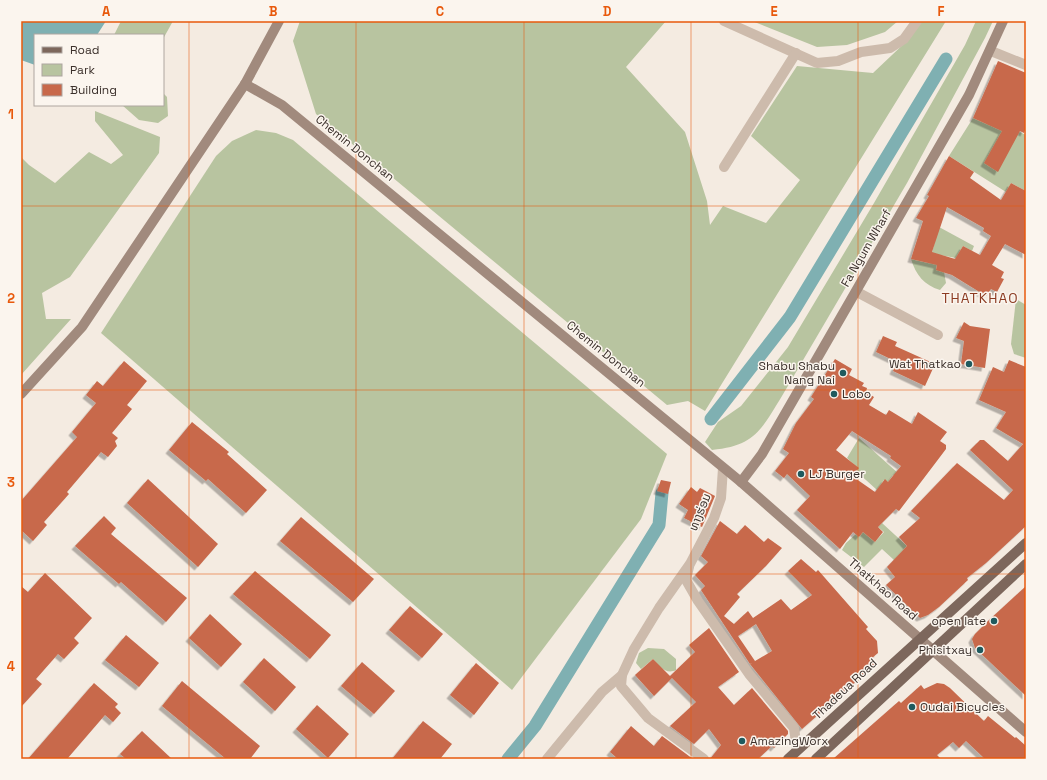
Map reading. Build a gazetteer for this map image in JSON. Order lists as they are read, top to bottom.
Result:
{
  "streets": {
    "main road": ["Thadeua Road"],
    "street": [
      "Chemin Donchan",
      "Fa Ngum Wharf",
      "ທາງຮ່ອມ",
      "Thatkhao Road"
    ]
  },
  "crossings": [
    ["Chemin Donchan", "Fa Ngum Wharf"],
    ["Chemin Donchan", "ທາງຮ່ອມ"],
    ["Chemin Donchan", "Thatkhao Road"],
    ["Fa Ngum Wharf", "Thatkhao Road"],
    ["Thatkhao Road", "Thadeua Road"]
  ],
  "districts": ["THATKHAO"],
  "places": [
    "Wat Thatkao",
    "Shabu Shabu Nang Nai",
    "Lobo",
    "LJ Burger",
    "open late",
    "Phisitxay",
    "Oudai Bicycles",
    "AmazingWorx"
  ],
  "legend": ["Road", "Park", "Building"],
  "grid": {
    "columns": [
      "A",
      "B",
      "C",
      "D",
      "E",
      "F"
    ],
    "rows": [
      "1",
      "2",
      "3",
      "4"
    ]
  }
}
